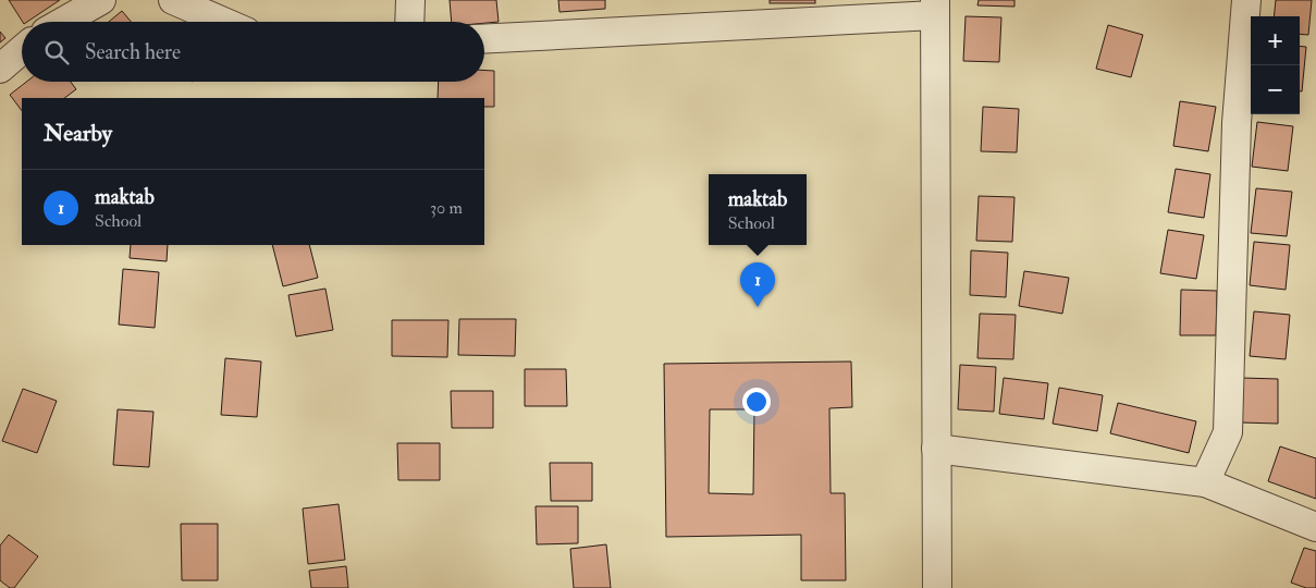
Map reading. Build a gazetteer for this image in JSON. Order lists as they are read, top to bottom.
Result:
{
  "page": {
    "map_buttons": ["+", "−"],
    "search": "Search here",
    "heading": "Nearby",
    "list": [
      {
        "mark": "1",
        "name": "maktab",
        "note": "School",
        "value": "30 m"
      }
    ],
    "popup": ["maktab", "School"],
    "pins": "1"
  }
}
